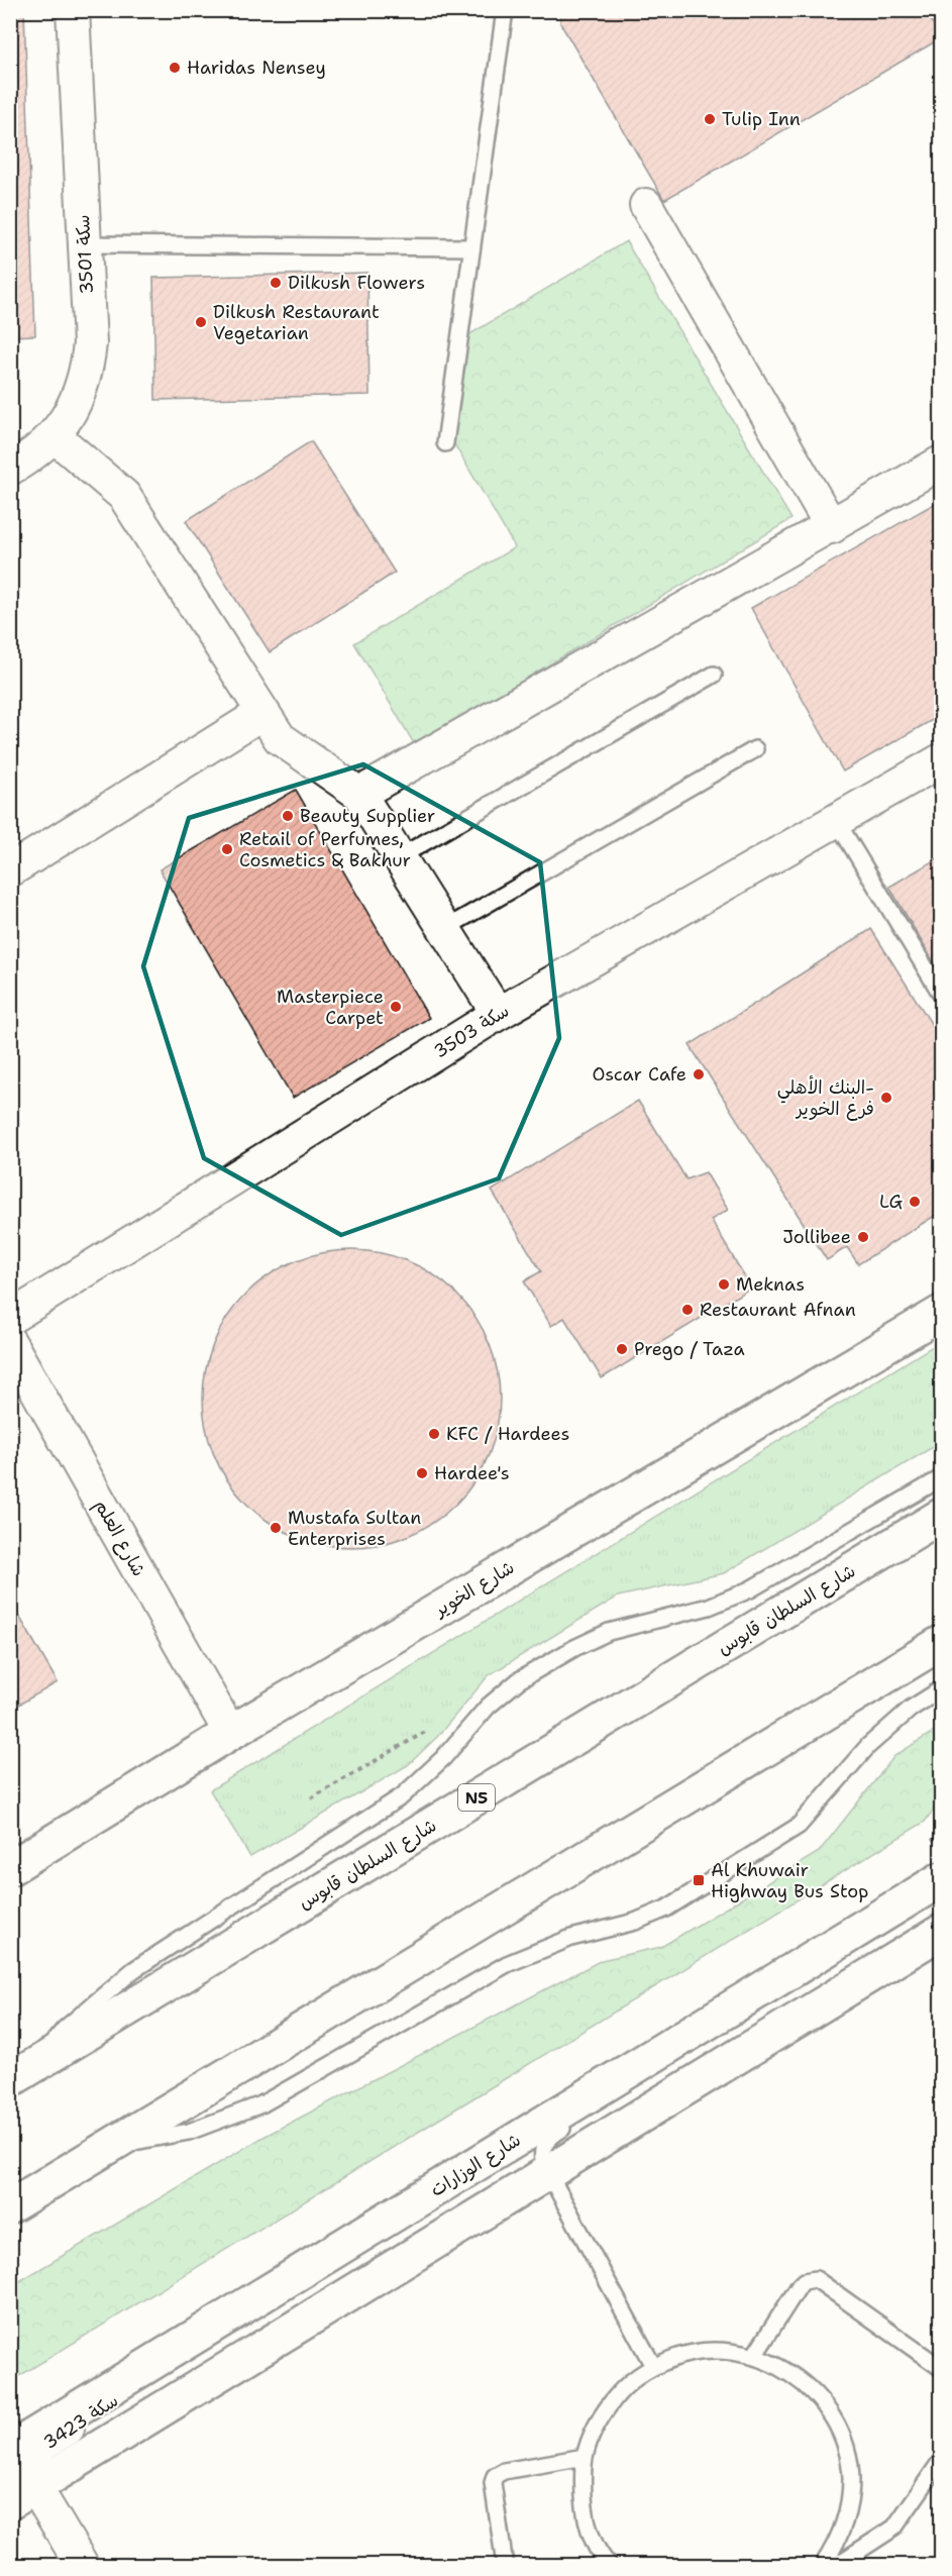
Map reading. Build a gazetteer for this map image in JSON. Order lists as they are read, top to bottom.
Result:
{
  "streets": {
    "main road": [
      "شارع الخوير",
      "شارع السلطان قابوس",
      "N5",
      "شارع الوزارات"
    ],
    "street": [
      "سكة 3501",
      "سكة 3503",
      "شارع العلم",
      "سكة 3423"
    ]
  },
  "crossings": [
    ["شارع العلم", "شارع الخوير"],
    ["شارع الوزارات", "سكة 3423"]
  ],
  "places": {
    "other": [
      "Haridas Nensey",
      "Tulip Inn",
      "Dilkush Flowers",
      "Dilkush Restaurant Vegetarian",
      "Beauty Supplier",
      "Retail of Perfumes, Cosmetics & Bakhur",
      "Masterpiece Carpet",
      "Oscar Cafe",
      "البنك الأهلي- فرع الخوير",
      "LG",
      "Jollibee",
      "Meknas",
      "Restaurant Afnan",
      "Prego / Taza",
      "KFC / Hardees",
      "Hardee's",
      "Mustafa Sultan Enterprises"
    ],
    "transit": ["Al Khuwair Highway Bus Stop"]
  }
}
